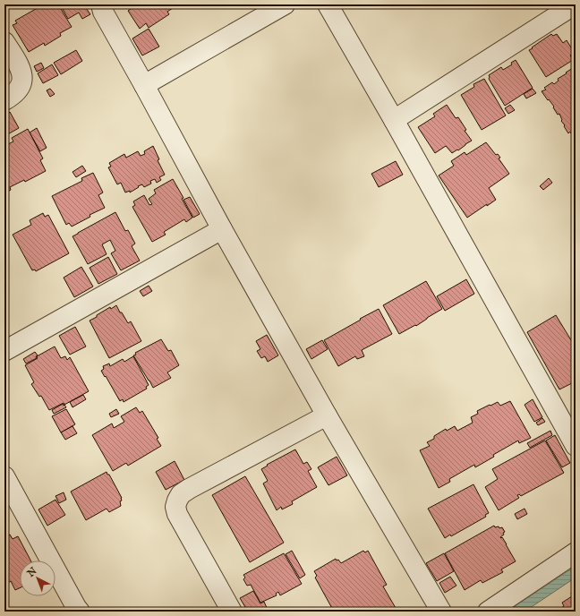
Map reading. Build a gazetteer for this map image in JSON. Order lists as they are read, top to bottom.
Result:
{
  "north": "top left"
}
